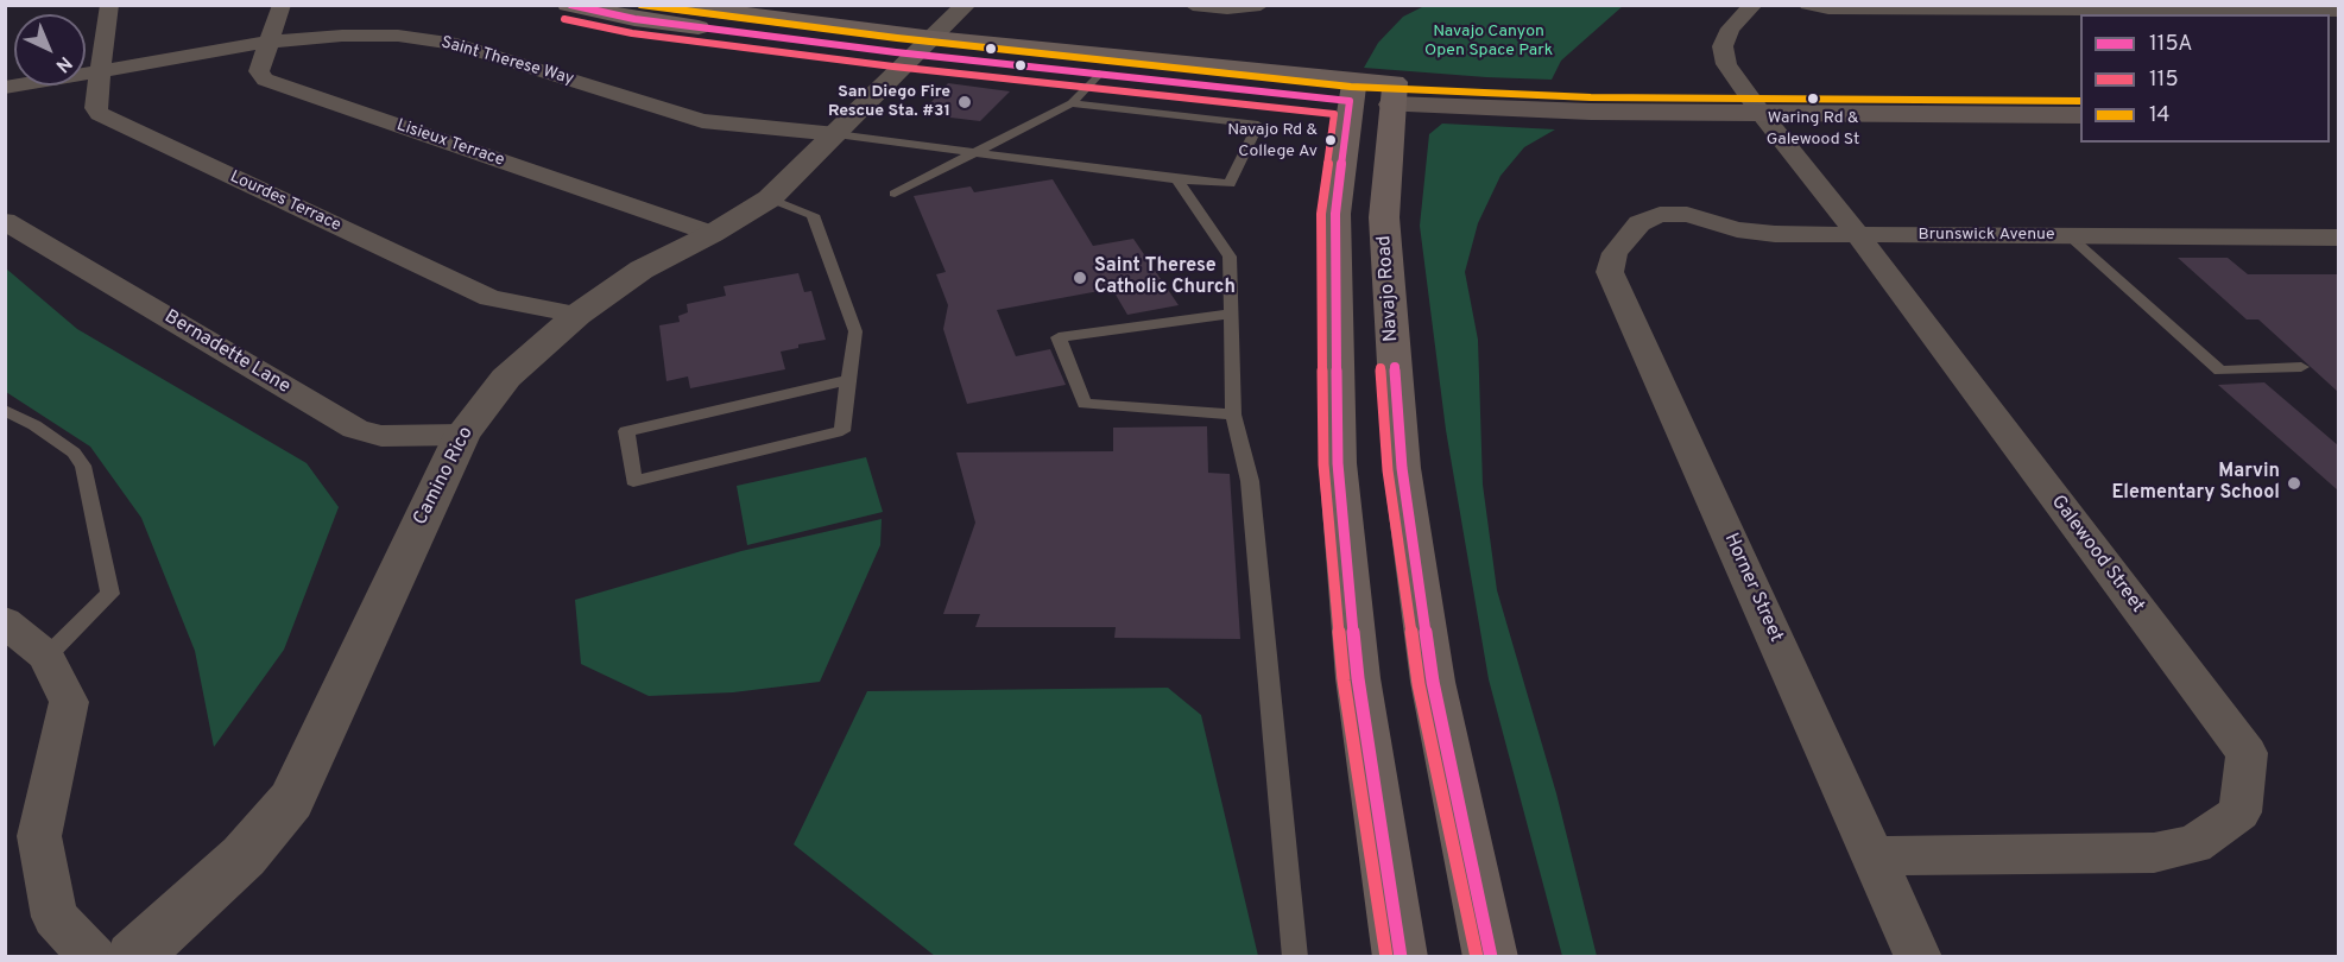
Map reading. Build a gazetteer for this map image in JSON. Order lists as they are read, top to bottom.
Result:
{
  "streets": {
    "main road": ["Navajo Road"],
    "street": [
      "Saint Therese Way",
      "Lisieux Terrace",
      "Lourdes Terrace",
      "Brunswick Avenue",
      "Bernadette Lane",
      "Camino Rico",
      "Galewood Street",
      "Horner Street"
    ]
  },
  "crossings": [
    ["Saint Therese Way", "Lisieux Terrace"],
    ["Saint Therese Way", "Lourdes Terrace"],
    ["Saint Therese Way", "Camino Rico"],
    ["Lisieux Terrace", "Camino Rico"],
    ["Lourdes Terrace", "Camino Rico"],
    ["Brunswick Avenue", "Galewood Street"],
    ["Brunswick Avenue", "Horner Street"],
    ["Bernadette Lane", "Camino Rico"],
    ["Galewood Street", "Horner Street"]
  ],
  "parks": ["Navajo Canyon Open Space Park"],
  "places": [
    "Waring Rd & Galewood St",
    "San Diego Fire Rescue Sta. #31",
    "Navajo Rd & College Av",
    "Saint Therese Catholic Church",
    "Marvin Elementary School"
  ],
  "lines": ["transit line 115A", "transit line 14", "transit line 115"],
  "legend": ["115A", "115", "14"],
  "north": "bottom right"
}
